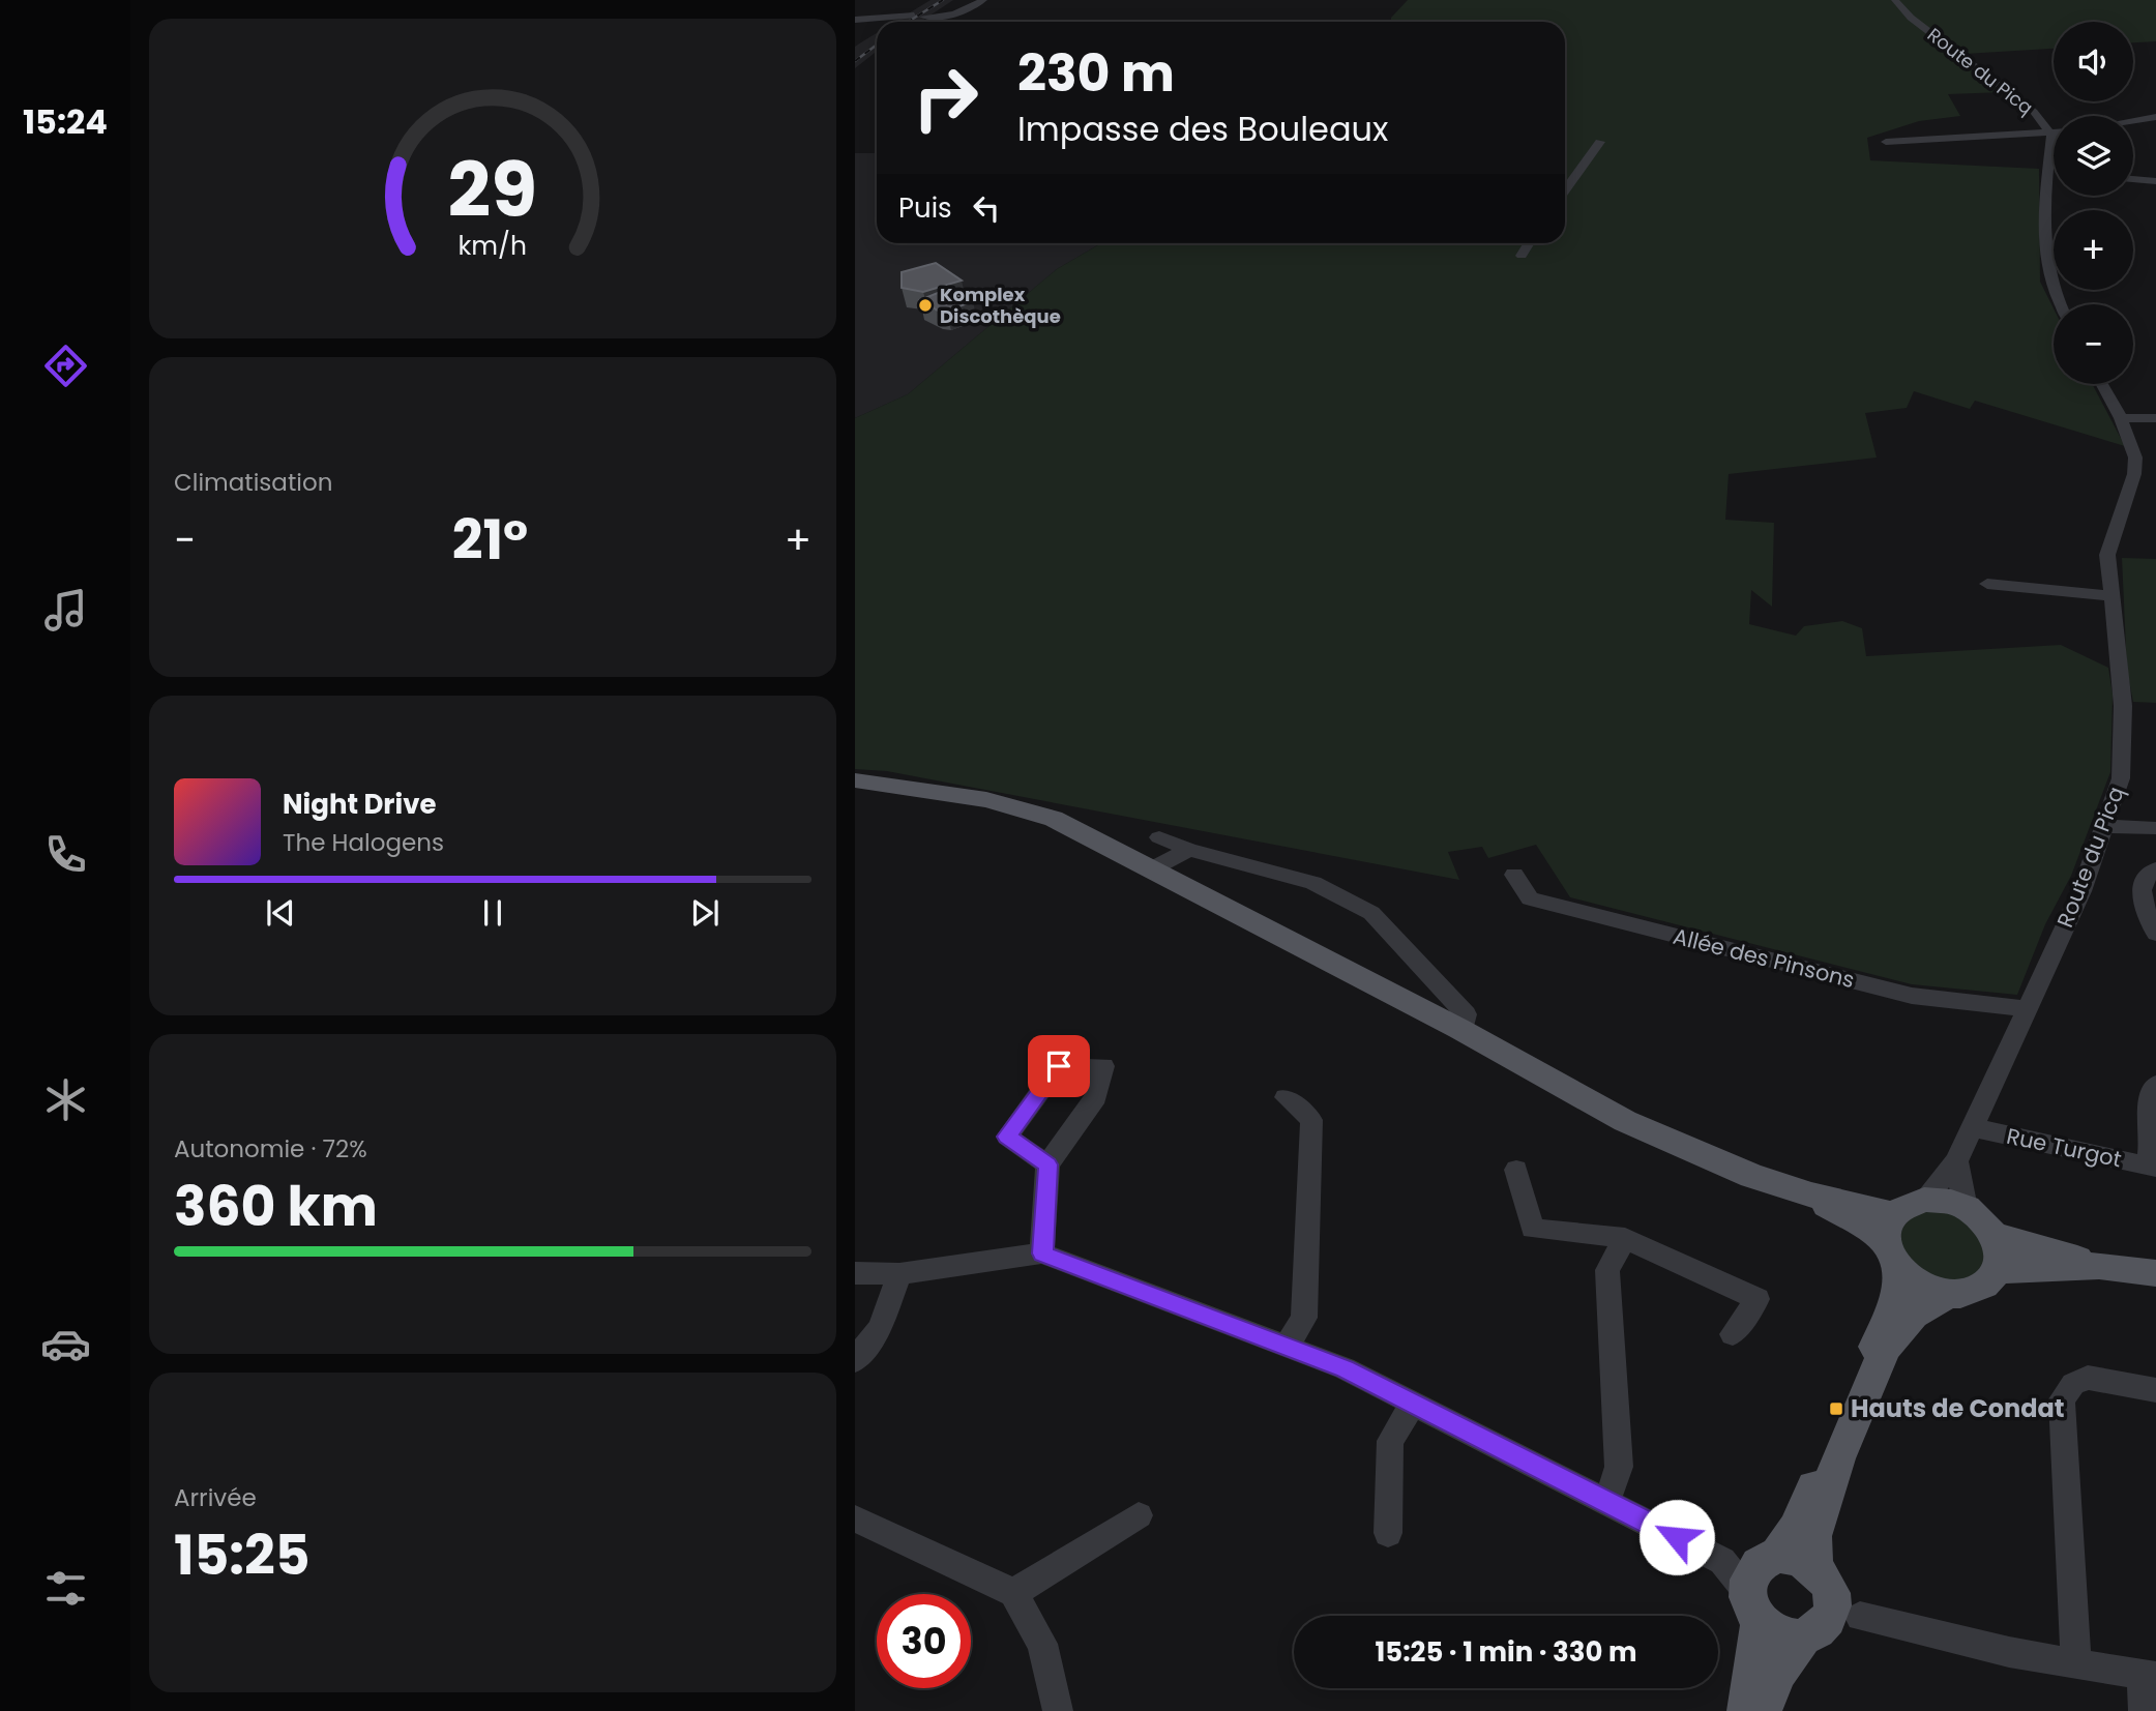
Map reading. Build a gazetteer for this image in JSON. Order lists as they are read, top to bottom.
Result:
{
  "streets": {
    "street": ["Route du Picq", "Allée des Pinsons", "Rue Turgot"]
  },
  "crossings": [
    ["Route du Picq", "Allée des Pinsons"],
    ["Route du Picq", "Rue Turgot"]
  ],
  "places": {
    "other": ["Komplex Discothèque"],
    "transit": ["Hauts de Condat"]
  },
  "page": {
    "tabs": "15:24",
    "map_buttons": ["+", "−"],
    "turn": ["230 m", "Impasse des Bouleaux"],
    "then": "Puis",
    "tile": [
      "Climatisation",
      ["Autonomie · 72%", "360 km"],
      ["Arrivée", "15:25"]
    ],
    "heat": ["−", "21°", "+"],
    "song": ["Night Drive", "The Halogens"],
    "limit": "30",
    "trip": "15:25 · 1 min · 330 m",
    "gauge": ["29", "km/h"]
  }
}
